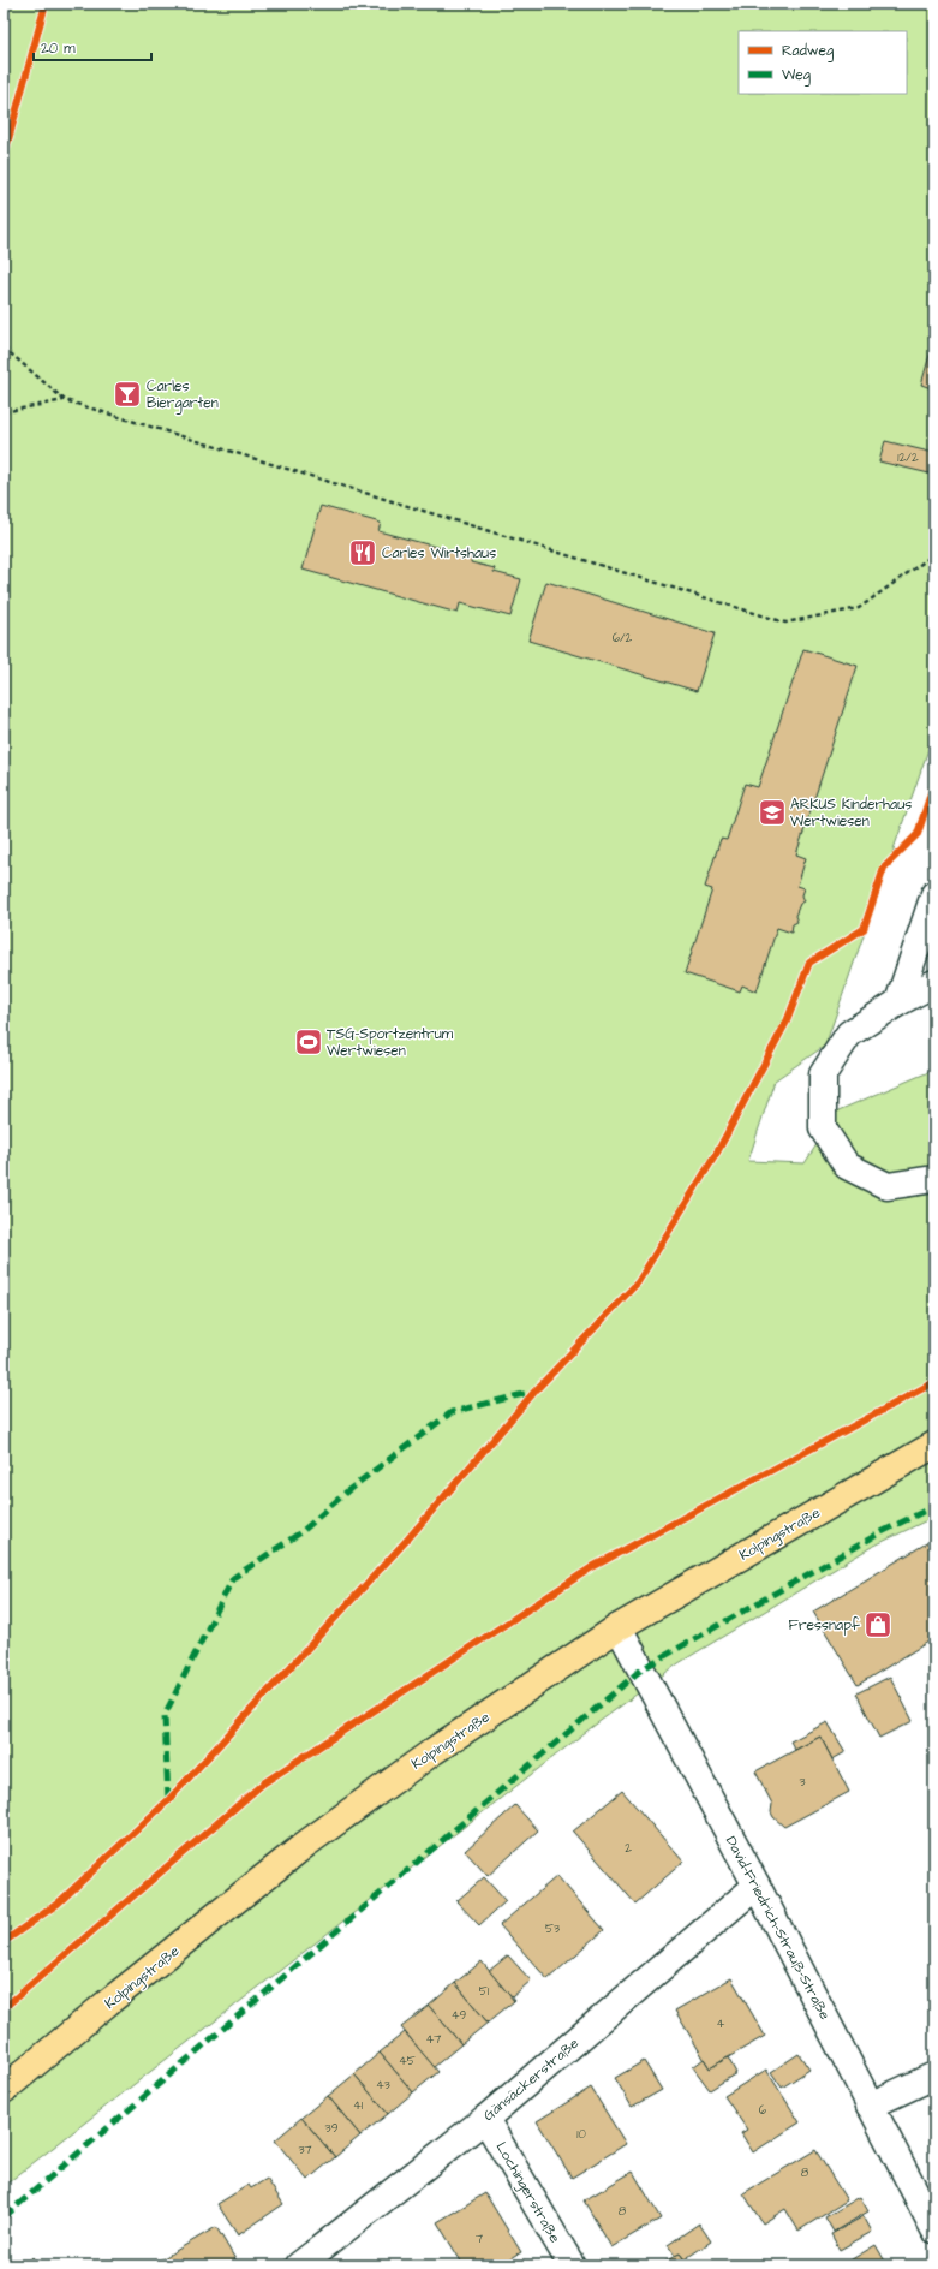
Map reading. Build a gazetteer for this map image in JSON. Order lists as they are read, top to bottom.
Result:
{
  "streets": {
    "main road": ["Kolpingstraße"],
    "street": ["David-Friedrich-Strauß-Straße", "Gänsäckerstraße", "Lochingerstraße"]
  },
  "crossings": [
    ["Kolpingstraße", "David-Friedrich-Strauß-Straße"],
    ["David-Friedrich-Strauß-Straße", "Gänsäckerstraße"],
    ["Gänsäckerstraße", "Lochingerstraße"]
  ],
  "places": {
    "bar": ["Carles Biergarten"],
    "restaurant": ["Carles Wirtshaus"],
    "school or university": ["ARKUS Kinderhaus Wertwiesen"],
    "sports": ["TSG-Sportzentrum Wertwiesen"],
    "shop": ["Fressnapf"]
  },
  "house_numbers": [
    "12/2",
    "6/2",
    "3",
    "2",
    "53",
    "51",
    "49",
    "4",
    "47",
    "45",
    "43",
    "41",
    "6",
    "39",
    "10",
    "37",
    "8",
    "8",
    "7"
  ],
  "legend": ["Radweg", "Weg"],
  "scale_bar": "20 m"
}
